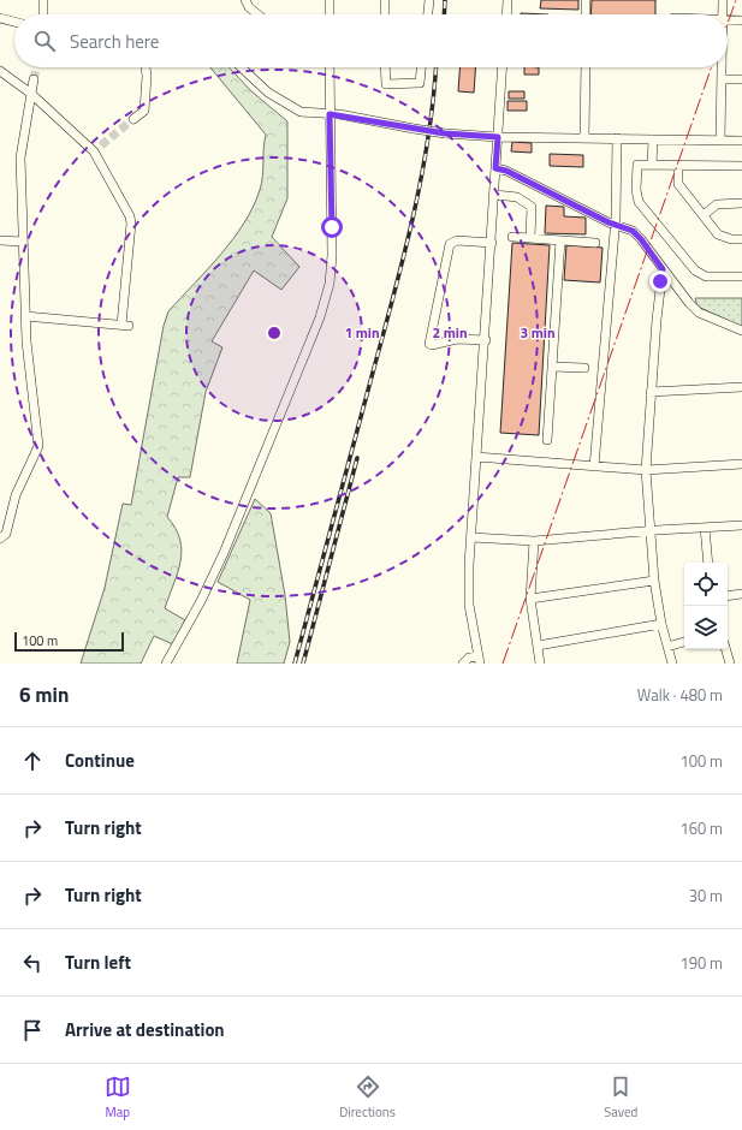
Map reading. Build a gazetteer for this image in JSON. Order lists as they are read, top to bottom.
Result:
{
  "scale_bar": "100 m",
  "page": {
    "search": "Search here",
    "scale": "100 m",
    "heading": ["6 min", "Walk · 480 m"],
    "list": [
      ["Continue", "100 m"],
      ["Turn right", "160 m"],
      ["Turn right", "30 m"],
      ["Turn left", "190 m"],
      "Arrive at destination"
    ],
    "nav": ["Map", "Directions", "Saved"]
  },
  "rings": ["1 min", "2 min", "3 min"]
}
